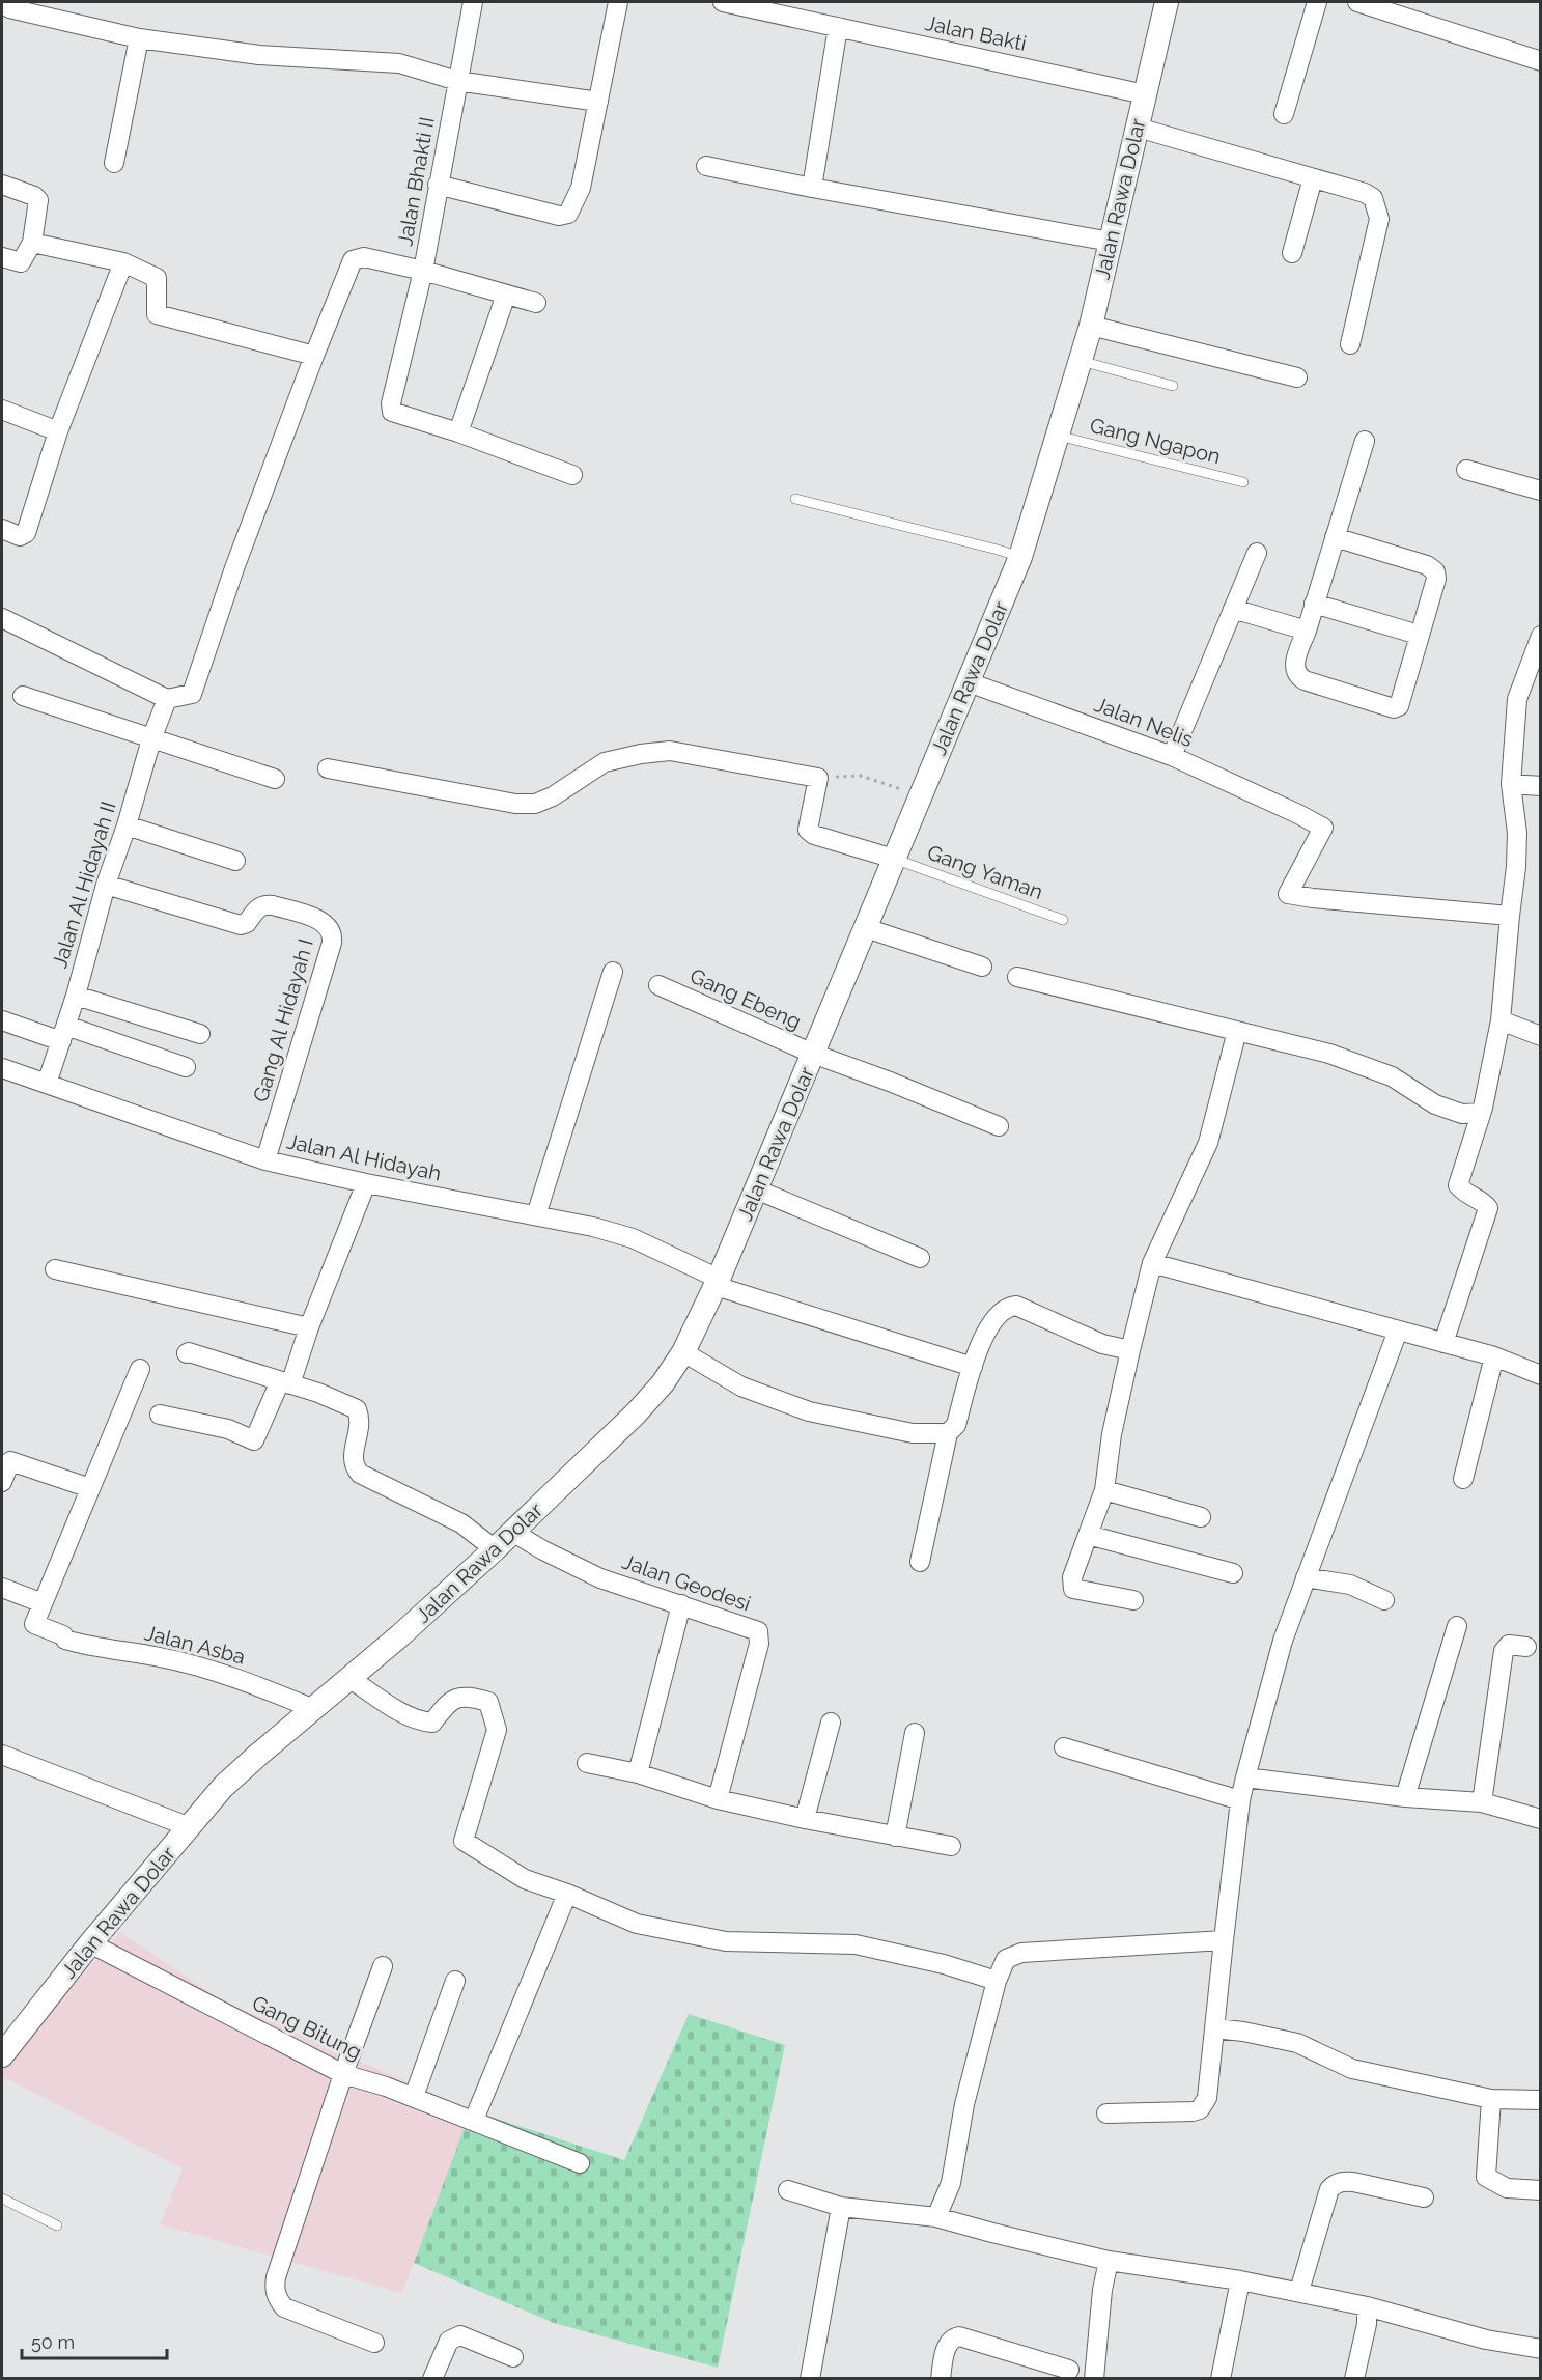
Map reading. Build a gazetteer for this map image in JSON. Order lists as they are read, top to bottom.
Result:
{
  "streets": {
    "street": [
      "Jalan Bakti",
      "Jalan Bhakti II",
      "Jalan Rawa Dolar",
      "Jalan Nelis",
      "Jalan Al Hidayah II",
      "Gang Ebeng",
      "Gang Al Hidayah I",
      "Jalan Al Hidayah",
      "Jalan Geodesi",
      "Jalan Asba",
      "Gang Bitung"
    ],
    "lane": ["Gang Ngapon", "Gang Yaman"]
  },
  "crossings": [
    ["Jalan Bakti", "Jalan Rawa Dolar"],
    ["Jalan Rawa Dolar", "Gang Ngapon"],
    ["Jalan Rawa Dolar", "Jalan Nelis"],
    ["Jalan Rawa Dolar", "Gang Yaman"],
    ["Jalan Rawa Dolar", "Gang Ebeng"],
    ["Jalan Rawa Dolar", "Jalan Al Hidayah"],
    ["Jalan Rawa Dolar", "Jalan Geodesi"],
    ["Jalan Rawa Dolar", "Jalan Asba"],
    ["Jalan Rawa Dolar", "Gang Bitung"],
    ["Jalan Al Hidayah II", "Gang Al Hidayah I"],
    ["Jalan Al Hidayah II", "Jalan Al Hidayah"],
    ["Gang Al Hidayah I", "Jalan Al Hidayah"]
  ],
  "scale_bar": "50 m"
}
